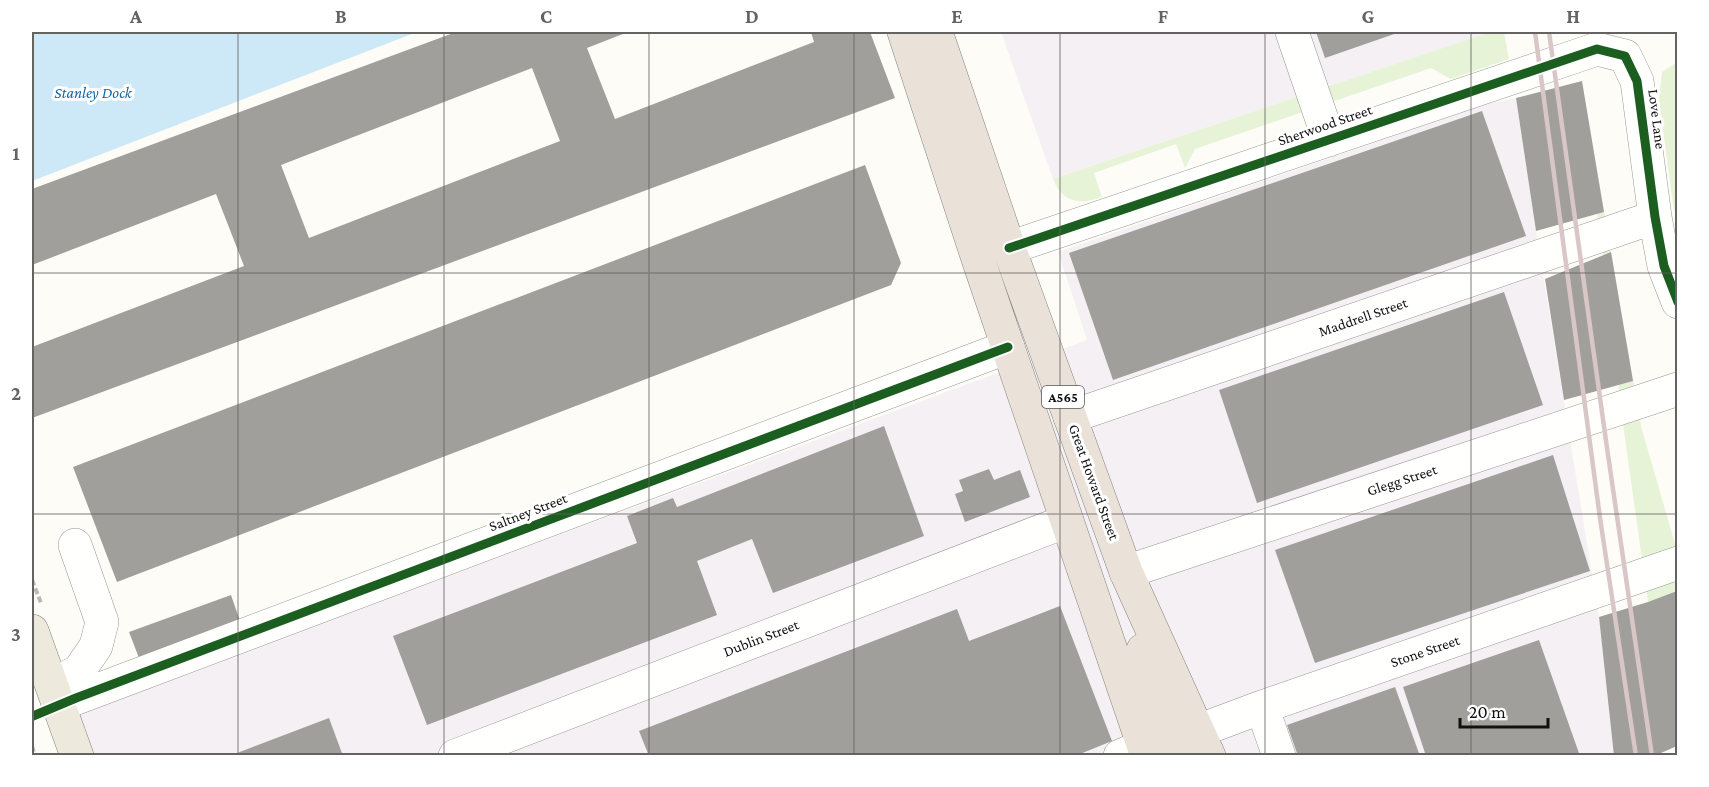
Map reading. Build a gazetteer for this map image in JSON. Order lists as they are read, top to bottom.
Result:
{
  "streets": {
    "highway": ["A565", "Great Howard Street"],
    "street": [
      "Love Lane",
      "Sherwood Street",
      "Maddrell Street",
      "Glegg Street",
      "Saltney Street",
      "Dublin Street",
      "Stone Street"
    ]
  },
  "crossings": [
    ["Love Lane", "Sherwood Street"],
    ["Love Lane", "Maddrell Street"],
    ["Sherwood Street", "Great Howard Street"],
    ["Maddrell Street", "Great Howard Street"],
    ["A565", "Great Howard Street"],
    ["A565", "Saltney Street"],
    ["A565", "Dublin Street"],
    ["A565", "Stone Street"],
    ["Glegg Street", "Great Howard Street"],
    ["Great Howard Street", "Stone Street"]
  ],
  "water": ["Stanley Dock"],
  "scale_bar": "20 m",
  "grid": {
    "columns": [
      "A",
      "B",
      "C",
      "D",
      "E",
      "F",
      "G",
      "H"
    ],
    "rows": ["1", "2", "3"]
  }
}
